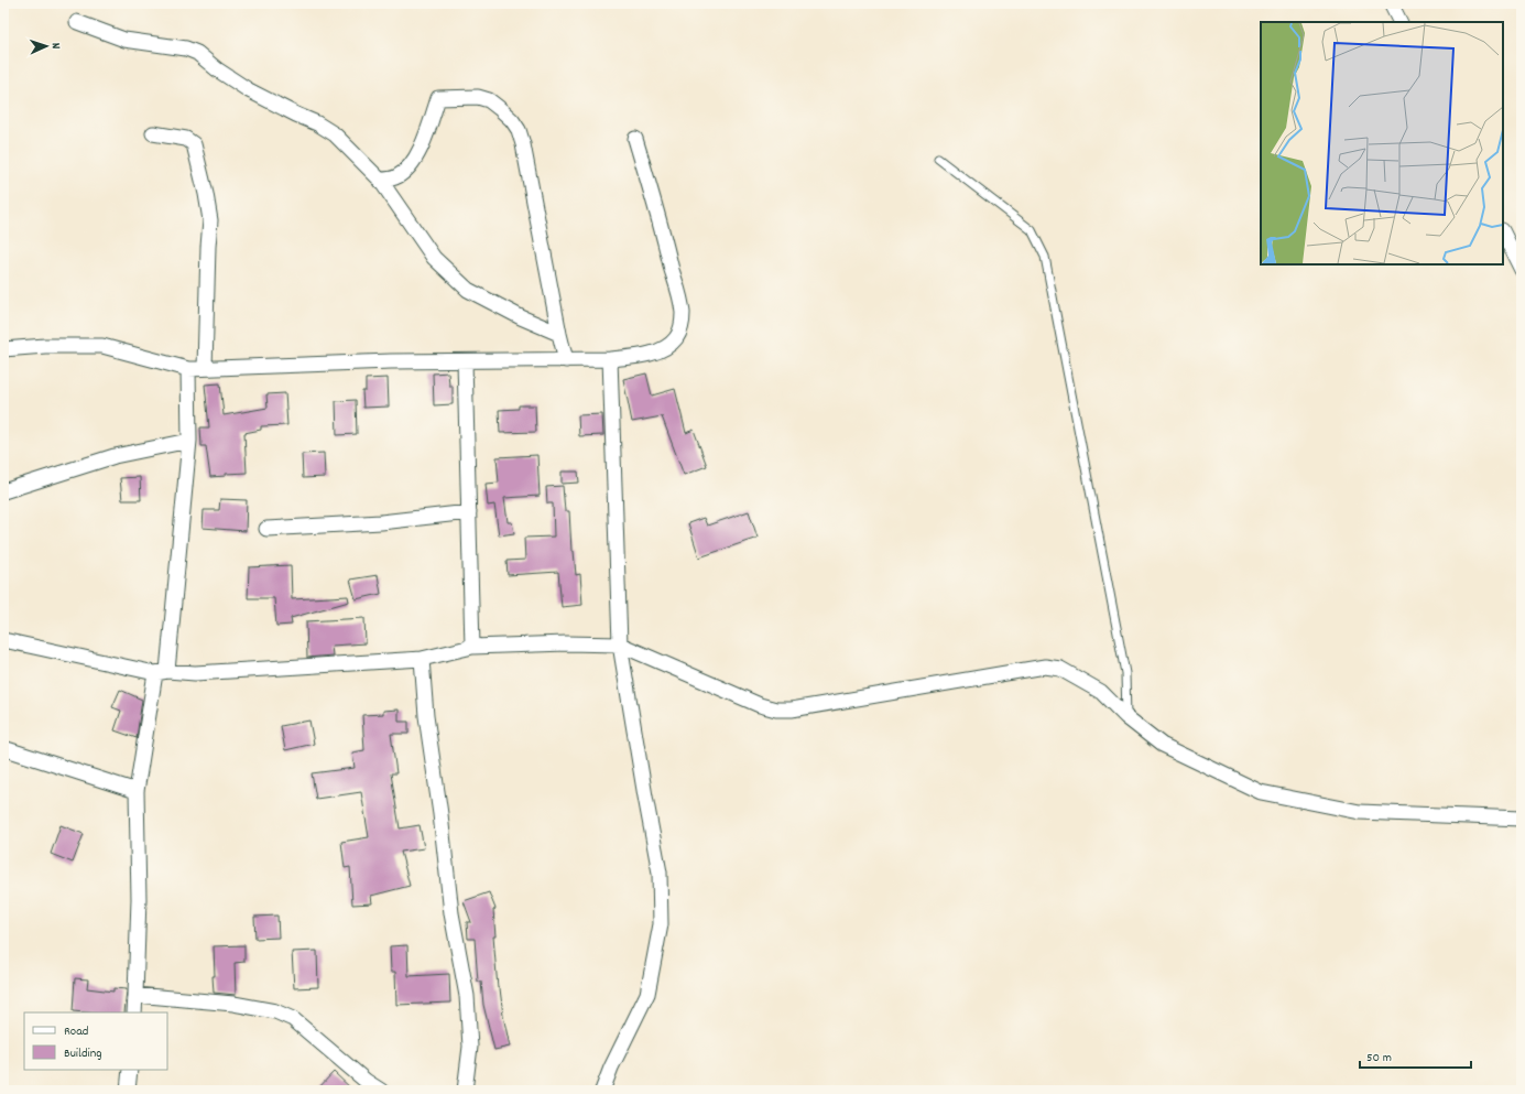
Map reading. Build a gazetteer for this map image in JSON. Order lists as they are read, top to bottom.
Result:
{
  "legend": ["Road", "Building"],
  "scale_bar": "50 m",
  "north": "right"
}
